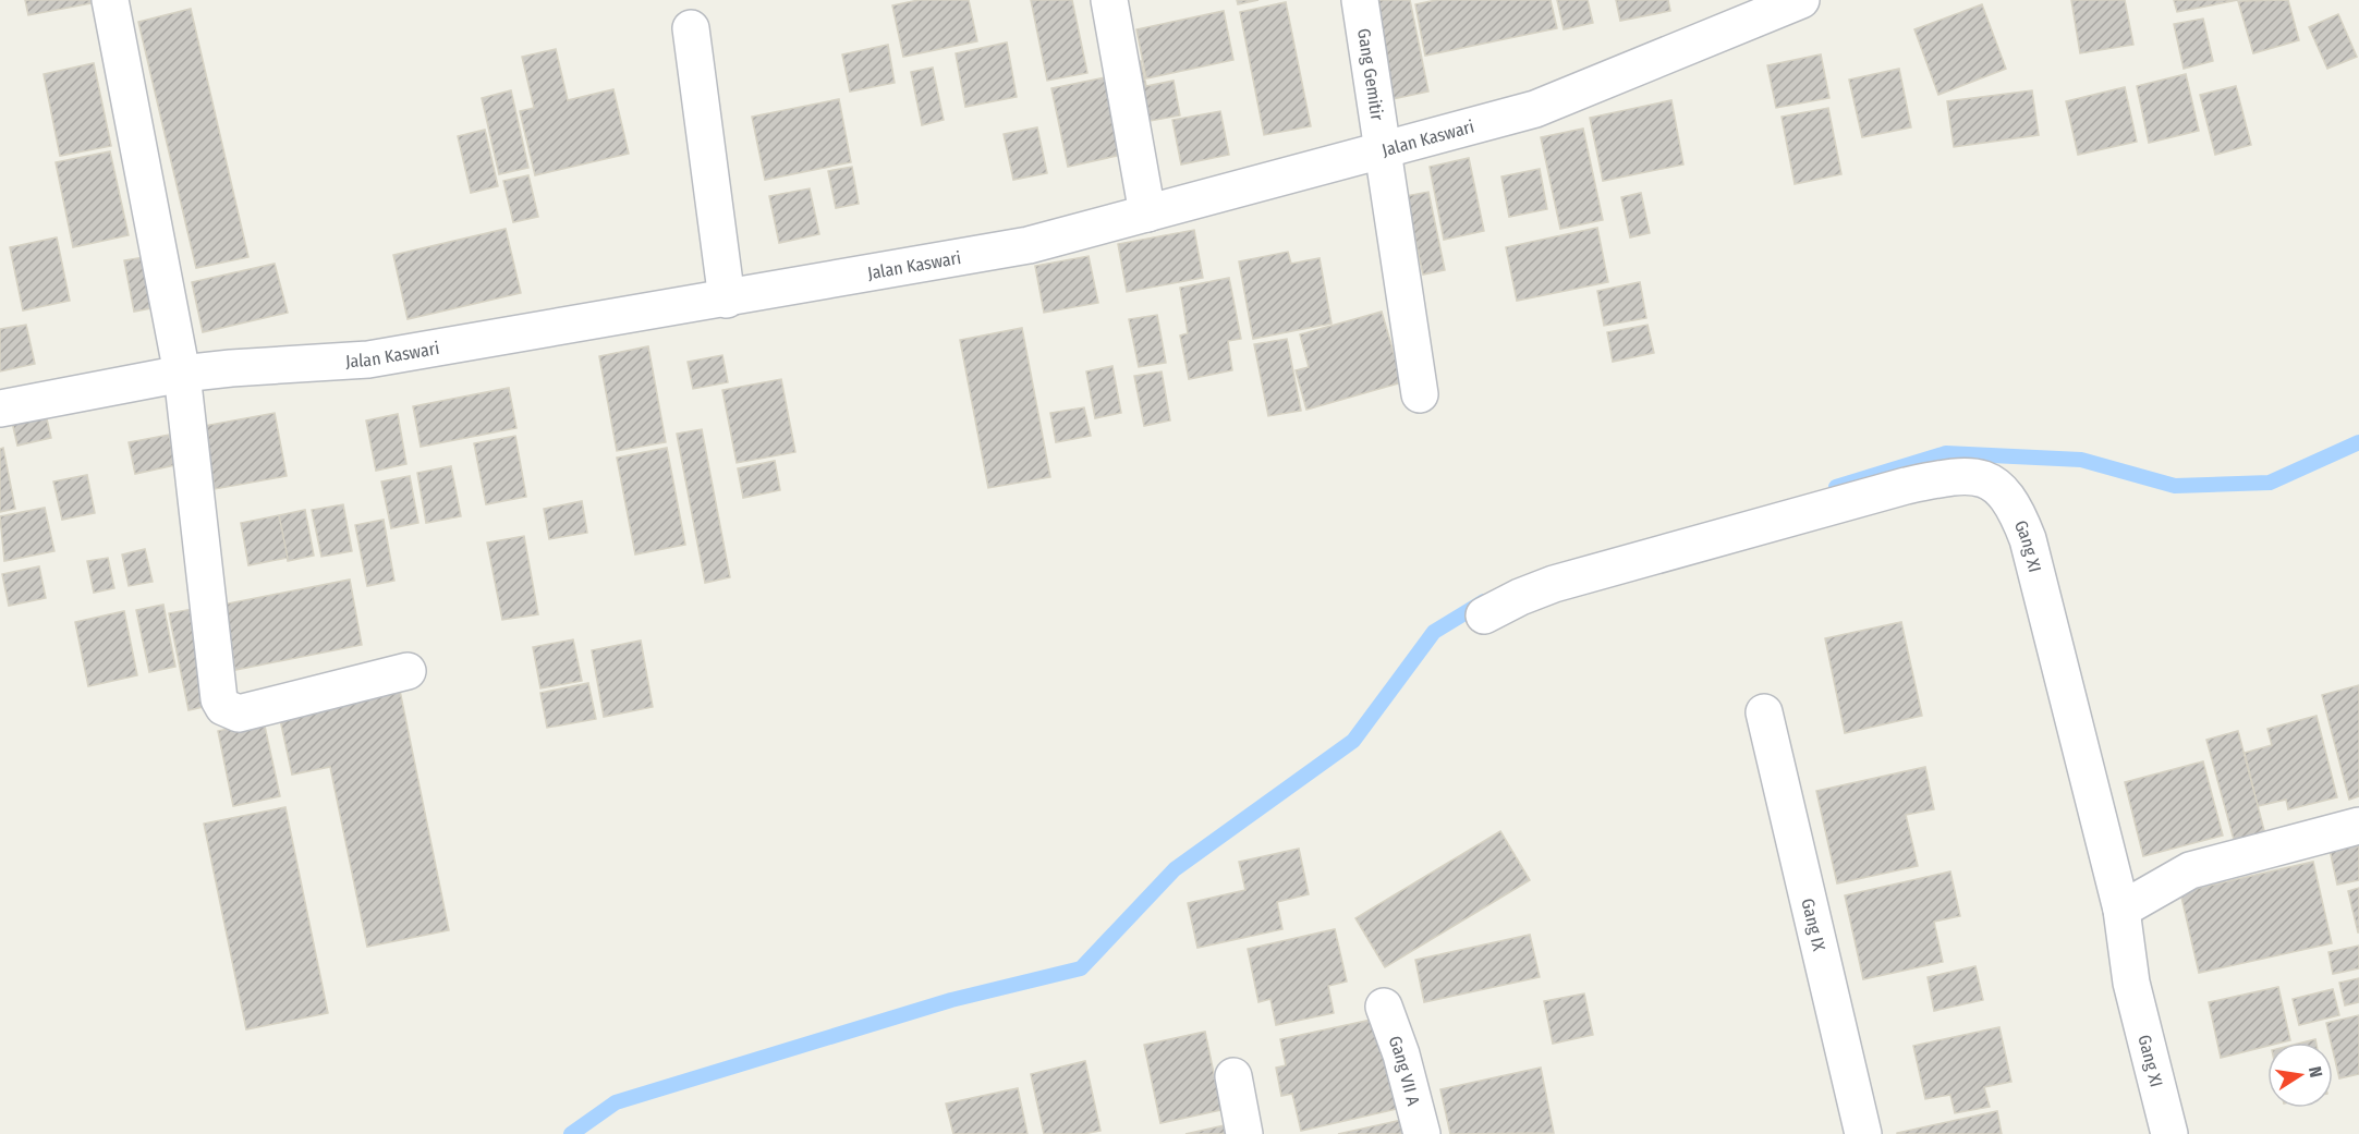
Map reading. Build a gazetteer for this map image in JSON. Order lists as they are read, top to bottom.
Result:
{
  "streets": {
    "street": [
      "Gang Gemitir",
      "Jalan Kaswari",
      "Gang XI",
      "Gang IX",
      "Gang VII A"
    ]
  },
  "crossings": [
    ["Gang Gemitir", "Jalan Kaswari"]
  ],
  "north": "right"
}
